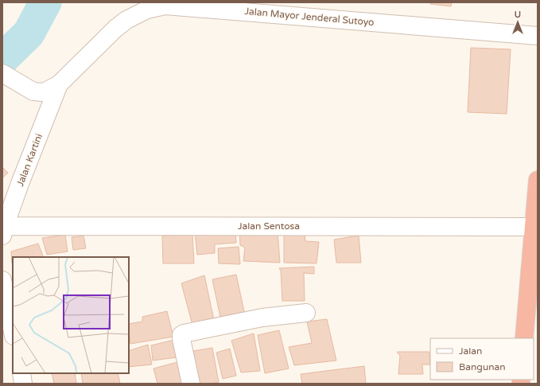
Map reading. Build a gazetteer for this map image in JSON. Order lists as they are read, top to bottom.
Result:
{
  "streets": {
    "street": ["Jalan Mayor Jenderal Sutoyo", "Jalan Kartini", "Jalan Sentosa"]
  },
  "crossings": [
    ["Jalan Mayor Jenderal Sutoyo", "Jalan Kartini"],
    ["Jalan Kartini", "Jalan Sentosa"]
  ],
  "legend": ["Jalan", "Bangunan"],
  "north": "top"
}
